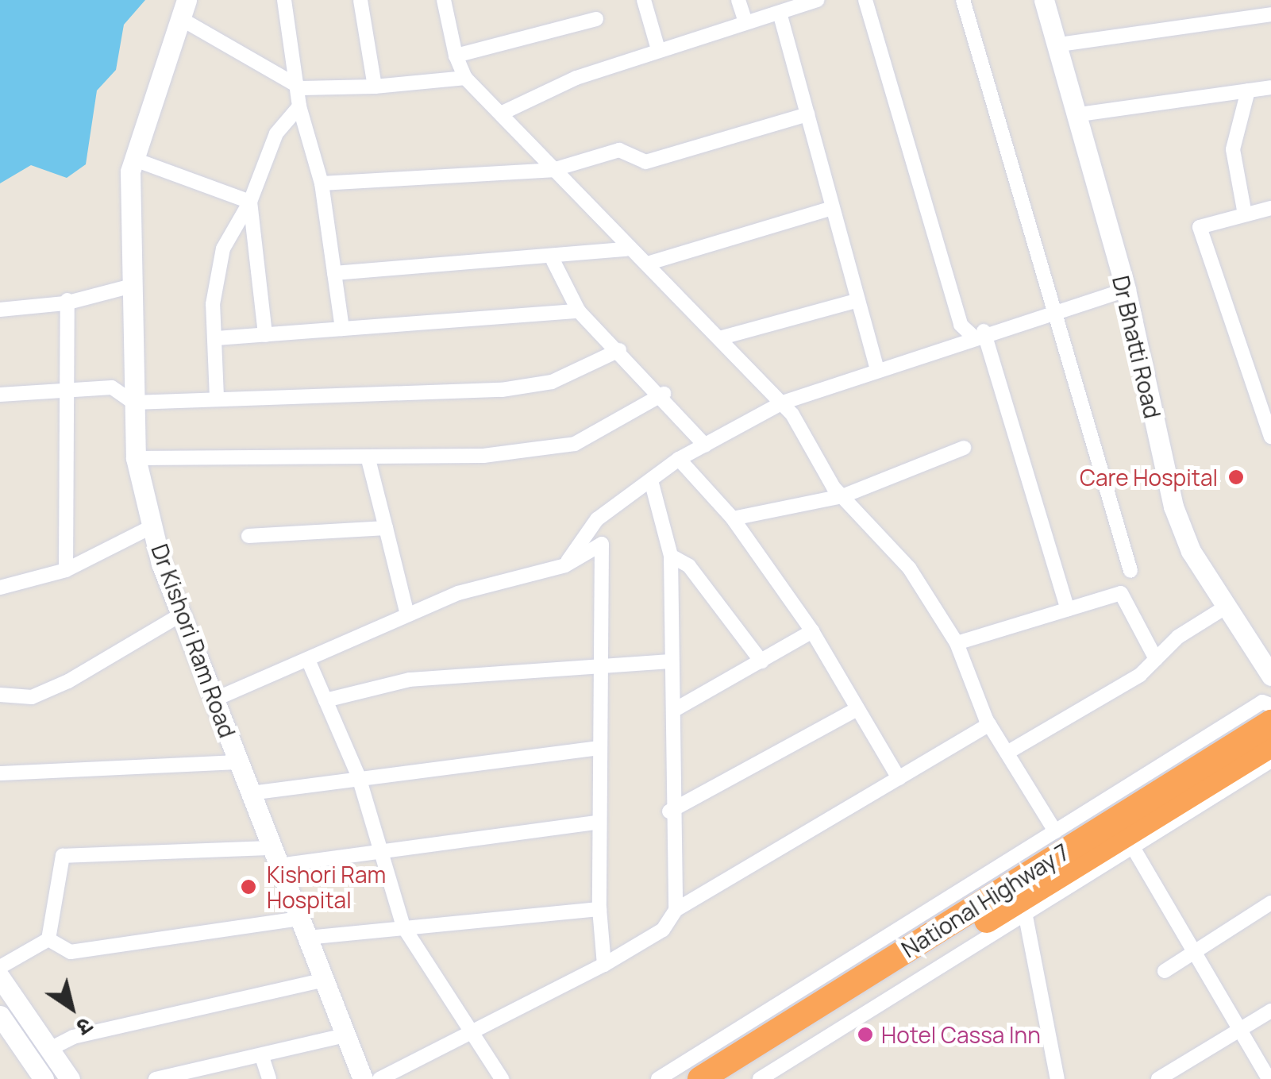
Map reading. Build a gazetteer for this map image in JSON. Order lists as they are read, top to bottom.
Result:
{
  "streets": {
    "highway": ["National Highway 7"],
    "street": ["Dr Bhatti Road", "Dr Kishori Ram Road"]
  },
  "places": ["Care Hospital", "Kishori Ram Hospital", "Hotel Cassa Inn"],
  "north": "bottom right"
}
